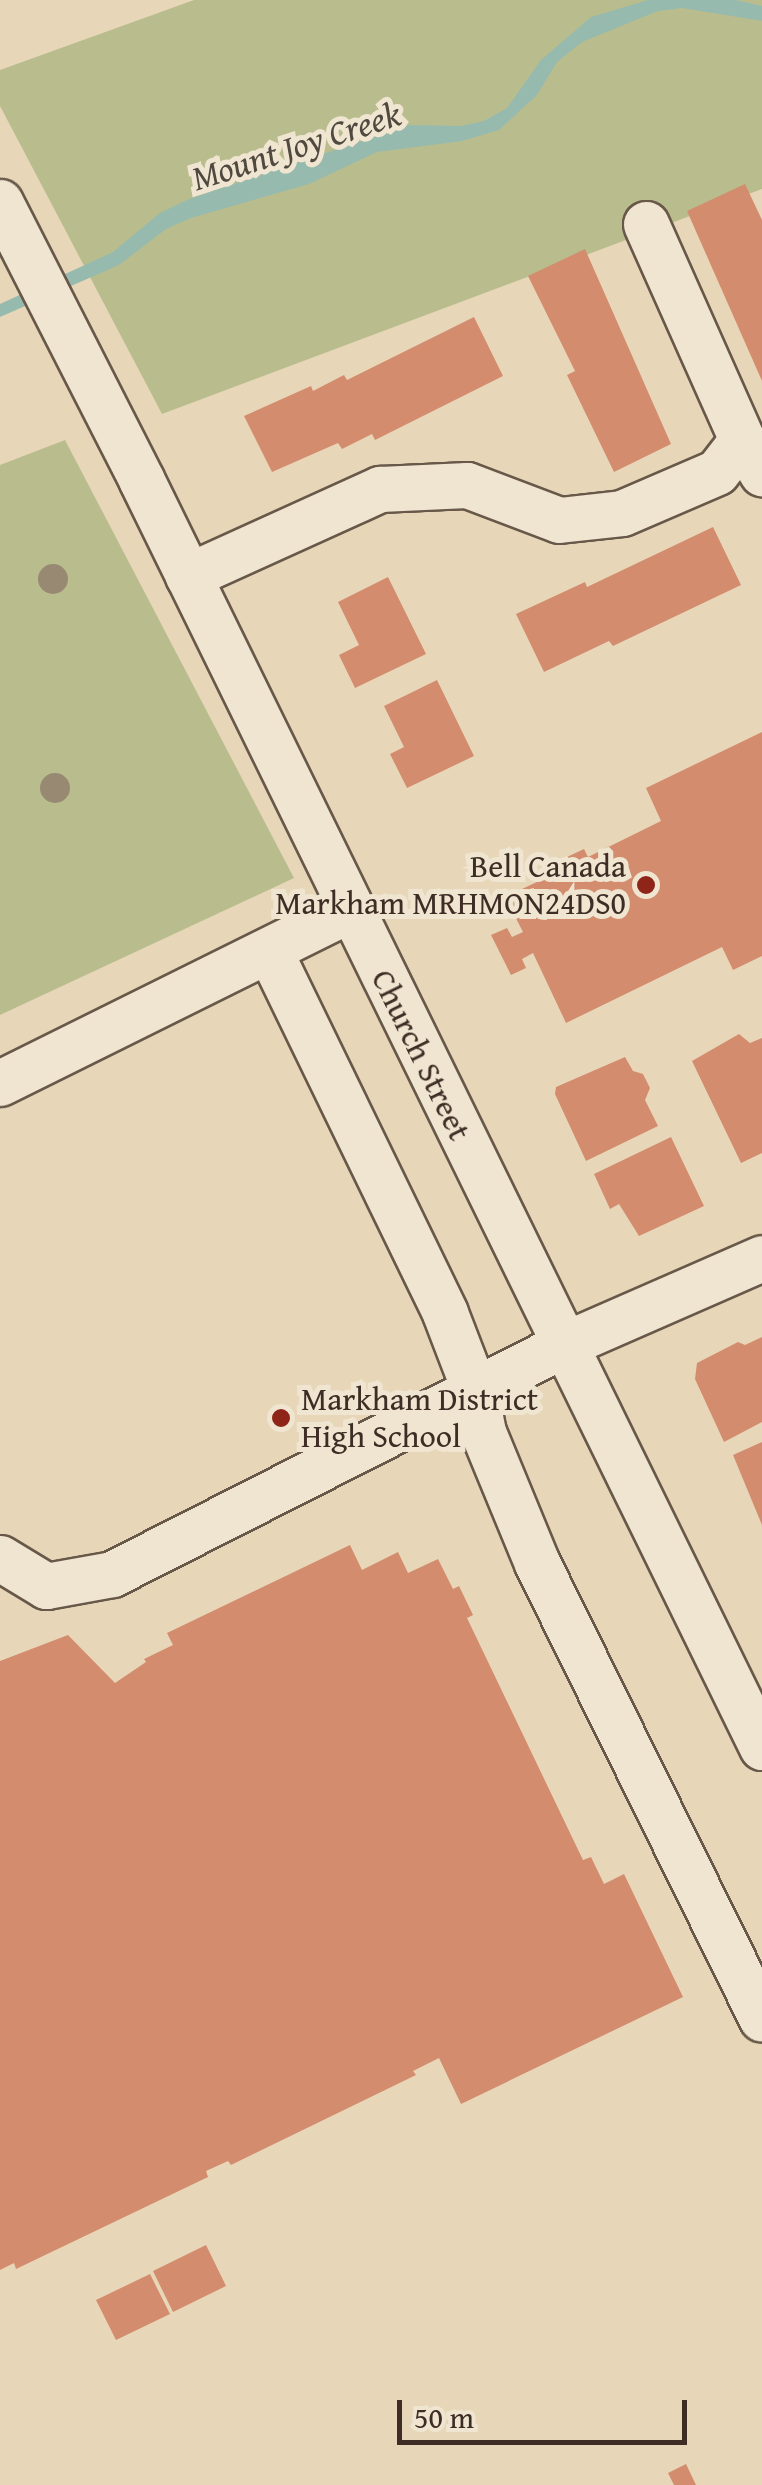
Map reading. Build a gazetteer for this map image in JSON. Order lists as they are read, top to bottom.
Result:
{
  "streets": {
    "street": ["Church Street"]
  },
  "water": ["Mount Joy Creek"],
  "places": ["Bell Canada Markham MRHMON24DS0", "Markham District High School"],
  "scale_bar": "50 m"
}
